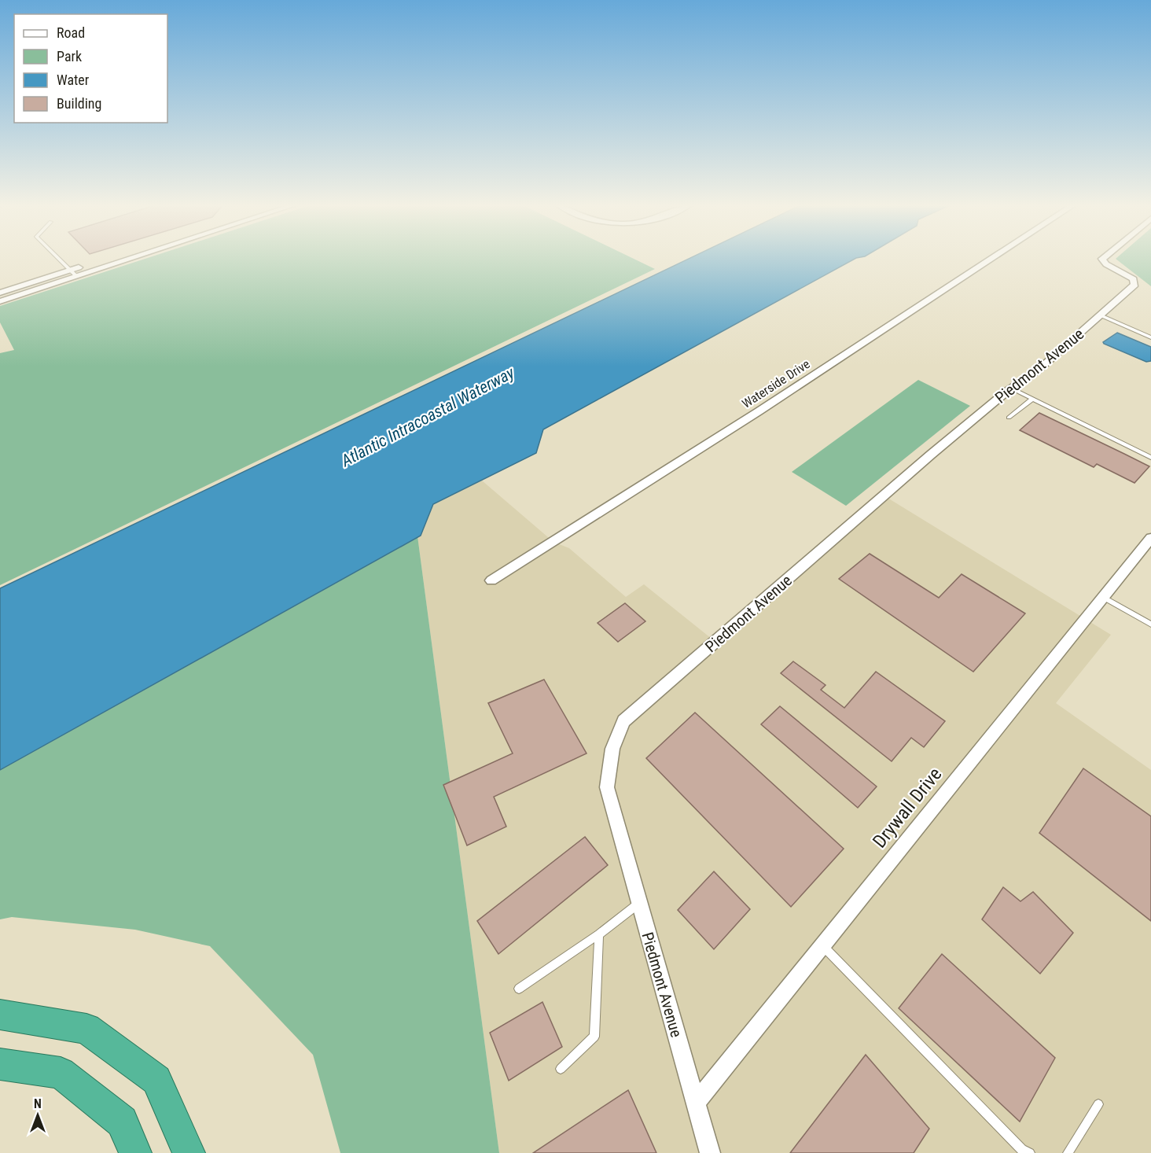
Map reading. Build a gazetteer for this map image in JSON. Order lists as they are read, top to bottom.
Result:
{
  "streets": {
    "street": ["Piedmont Avenue", "Waterside Drive", "Drywall Drive"]
  },
  "crossings": [
    ["Piedmont Avenue", "Drywall Drive"]
  ],
  "water": ["Atlantic Intracoastal Waterway"],
  "legend": [
    "Road",
    "Park",
    "Water",
    "Building"
  ],
  "north": "top"
}
